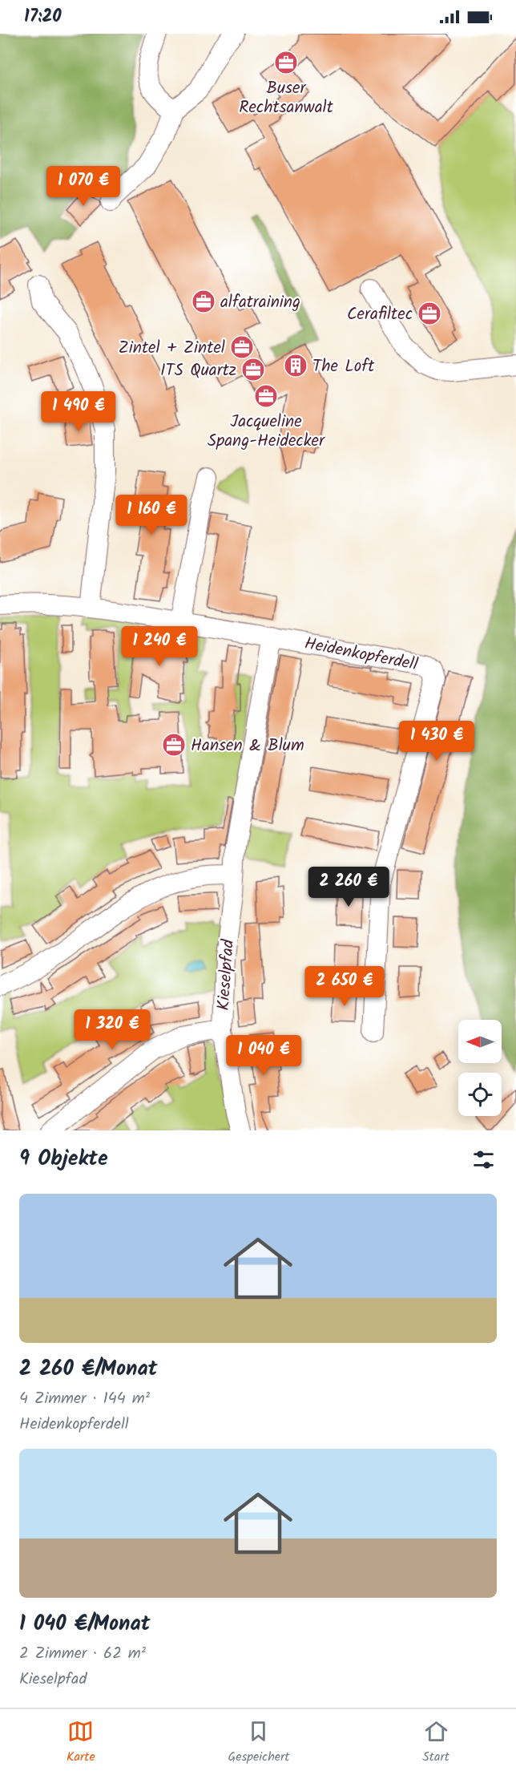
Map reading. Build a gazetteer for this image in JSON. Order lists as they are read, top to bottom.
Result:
{
  "streets": {
    "street": ["Heidenkopferdell", "Kieselpfad"]
  },
  "places": {
    "office": [
      "Buser Rechtsanwalt",
      "alfatraining",
      "Cerafiltec",
      "Zintel + Zintel",
      "ITS Quartz",
      "Jacqueline Spang-Heidecker",
      "Hansen & Blum"
    ],
    "building": ["The Loft"]
  },
  "north": "left",
  "page": {
    "status": "17:20",
    "price": [
      "1 070 €",
      "1 490 €",
      "1 160 €",
      "1 240 €",
      "1 430 €",
      "2 260 €",
      "2 650 €",
      "1 320 €",
      "1 040 €"
    ],
    "heading": "9 Objekte",
    "list": [
      {
        "name": "2 260 €/Monat",
        "note": "4 Zimmer · 144 m² · Heidenkopferdell"
      },
      {
        "name": "1 040 €/Monat",
        "note": "2 Zimmer · 62 m² · Kieselpfad"
      }
    ],
    "tabs": ["Karte", "Gespeichert", "Start"]
  }
}
